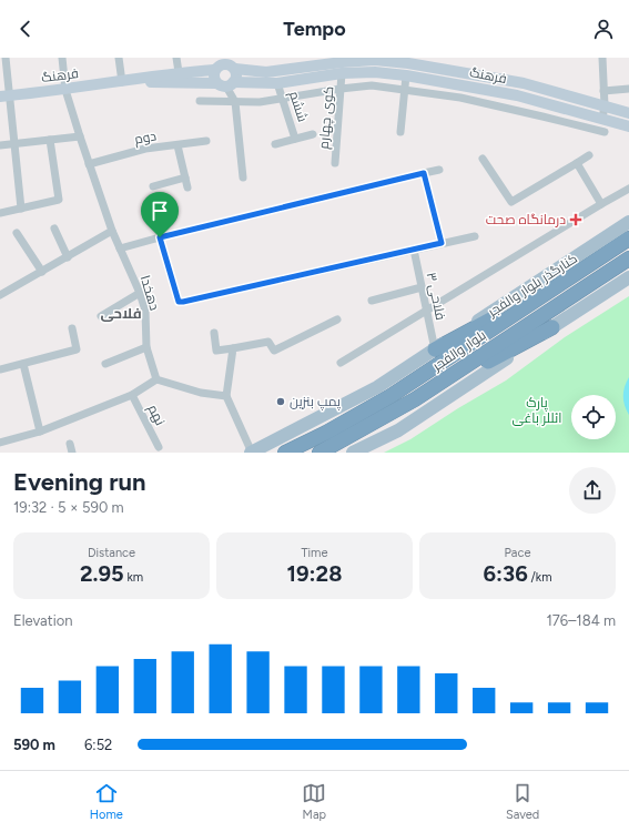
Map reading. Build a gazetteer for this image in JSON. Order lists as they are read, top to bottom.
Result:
{
  "streets": {
    "highway": ["بلوار والفجر"],
    "main road": ["کنارگذر بلوار والفجر"],
    "street": [
      "فرهنگ",
      "ششم",
      "کوی چهارم",
      "دوم",
      "دهخدا",
      "فلاحی ۳",
      "نهم"
    ]
  },
  "crossings": [
    ["فرهنگ", "ششم"],
    ["فرهنگ", "کوی چهارم"],
    ["فرهنگ", "دهخدا"],
    ["دوم", "دهخدا"],
    ["کنارگذر بلوار والفجر", "فلاحی ۳"]
  ],
  "districts": ["فلاحی"],
  "parks": ["پارک ائللر باغی"],
  "places": {
    "health": ["درمانگاه صحت"],
    "other": ["پمپ بنزین"]
  },
  "page": {
    "header": "Tempo",
    "heading": ["Evening run", "19:32 · 5 × 590 m"],
    "stats": [
      ["Distance", "2.95 km"],
      ["Time", "19:28"],
      ["Pace", "6:36 /km"]
    ],
    "chart": ["Elevation", "176–184 m"],
    "list": [
      {
        "name": "590 m",
        "note": "6:52"
      }
    ],
    "tabs": ["Home", "Map", "Saved"]
  }
}
